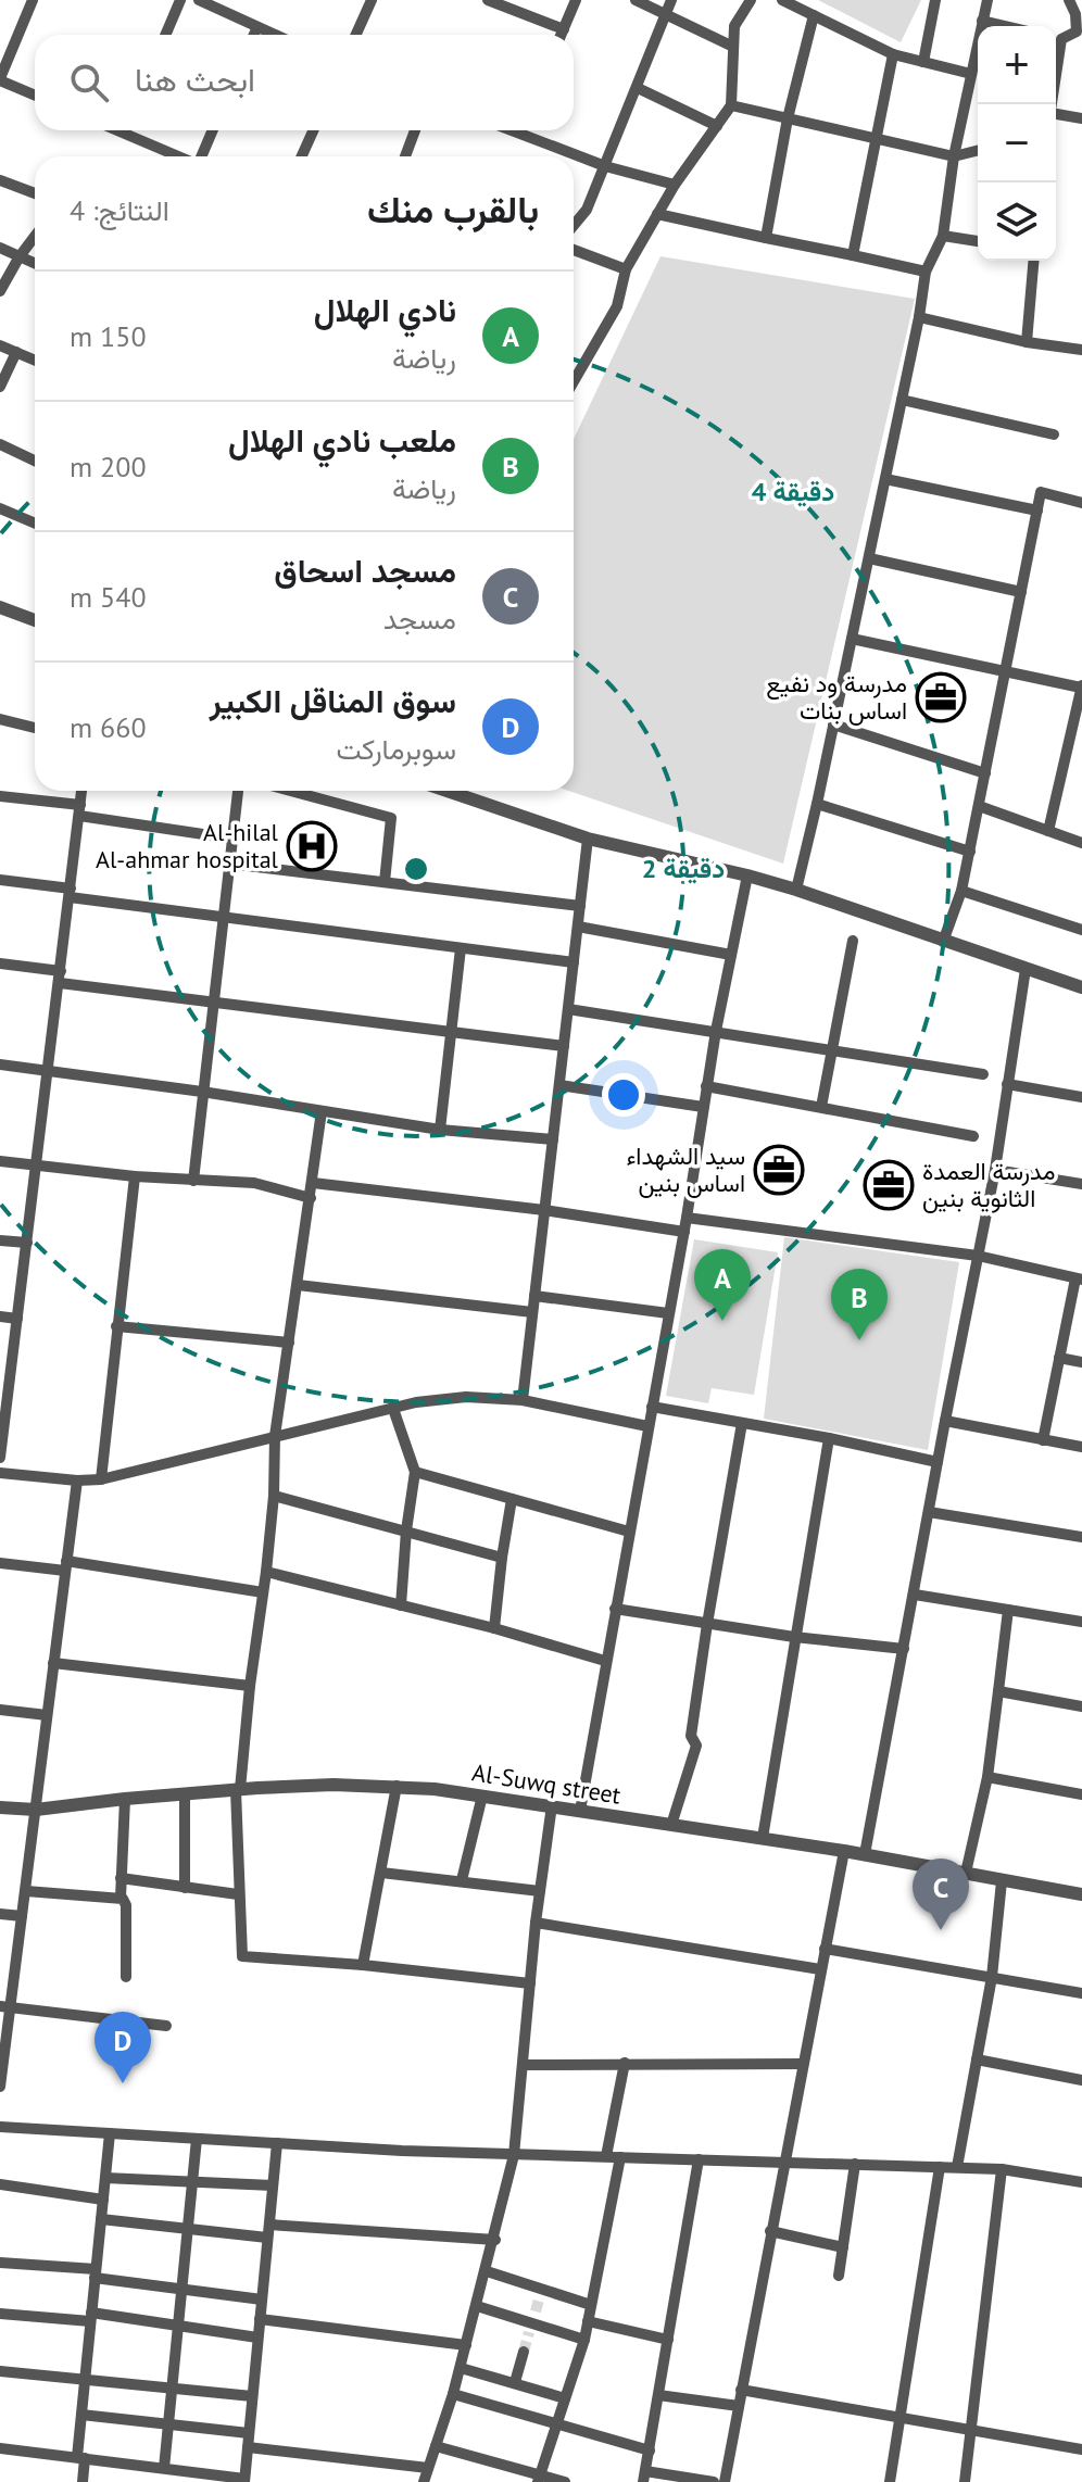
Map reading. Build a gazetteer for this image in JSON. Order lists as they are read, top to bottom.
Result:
{
  "streets": {
    "street": ["Al-Suwq street"]
  },
  "places": {
    "office": ["مدرسة ود نفيع اساس بنات", "سيد الشهداء اساس بنين", "مدرسة العمدة الثانوية بنين"],
    "hospital": ["Al-hilal Al-ahmar hospital"]
  },
  "page": {
    "map_buttons": ["+", "−"],
    "search": "ابحث هنا",
    "heading": ["بالقرب منك", "النتائج: 4"],
    "list": [
      {
        "mark": "A",
        "name": "نادي الهلال",
        "note": "رياضة",
        "value": "150 m"
      },
      {
        "mark": "B",
        "name": "ملعب نادي الهلال",
        "note": "رياضة",
        "value": "200 m"
      },
      {
        "mark": "C",
        "name": "مسجد اسحاق",
        "note": "مسجد",
        "value": "540 m"
      },
      {
        "mark": "D",
        "name": "سوق المناقل الكبير",
        "note": "سوبرماركت",
        "value": "660 m"
      }
    ],
    "pins": [
      "A",
      "B",
      "C",
      "D"
    ]
  },
  "rings": ["4 دقيقة", "2 دقيقة"]
}
